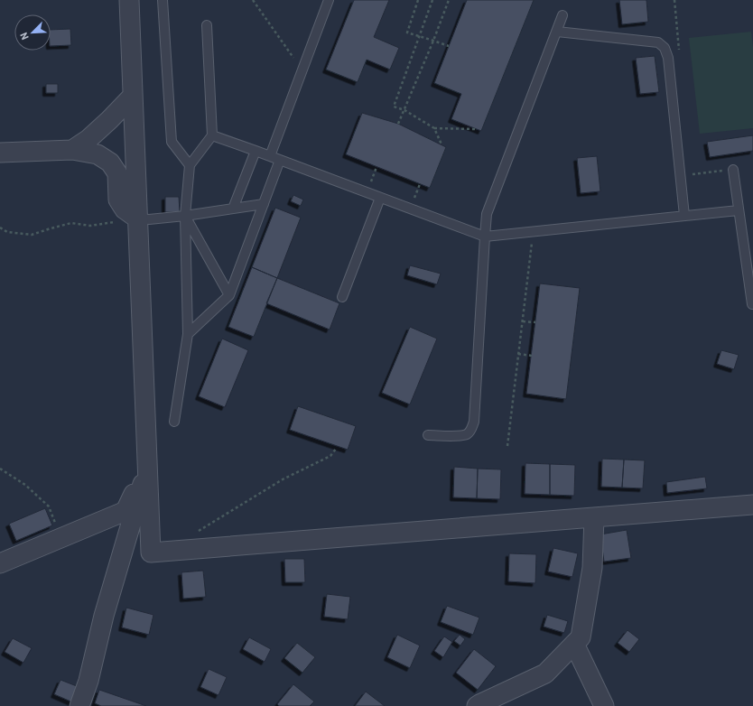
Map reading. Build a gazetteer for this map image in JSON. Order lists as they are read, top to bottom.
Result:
{
  "north": "bottom left"
}
